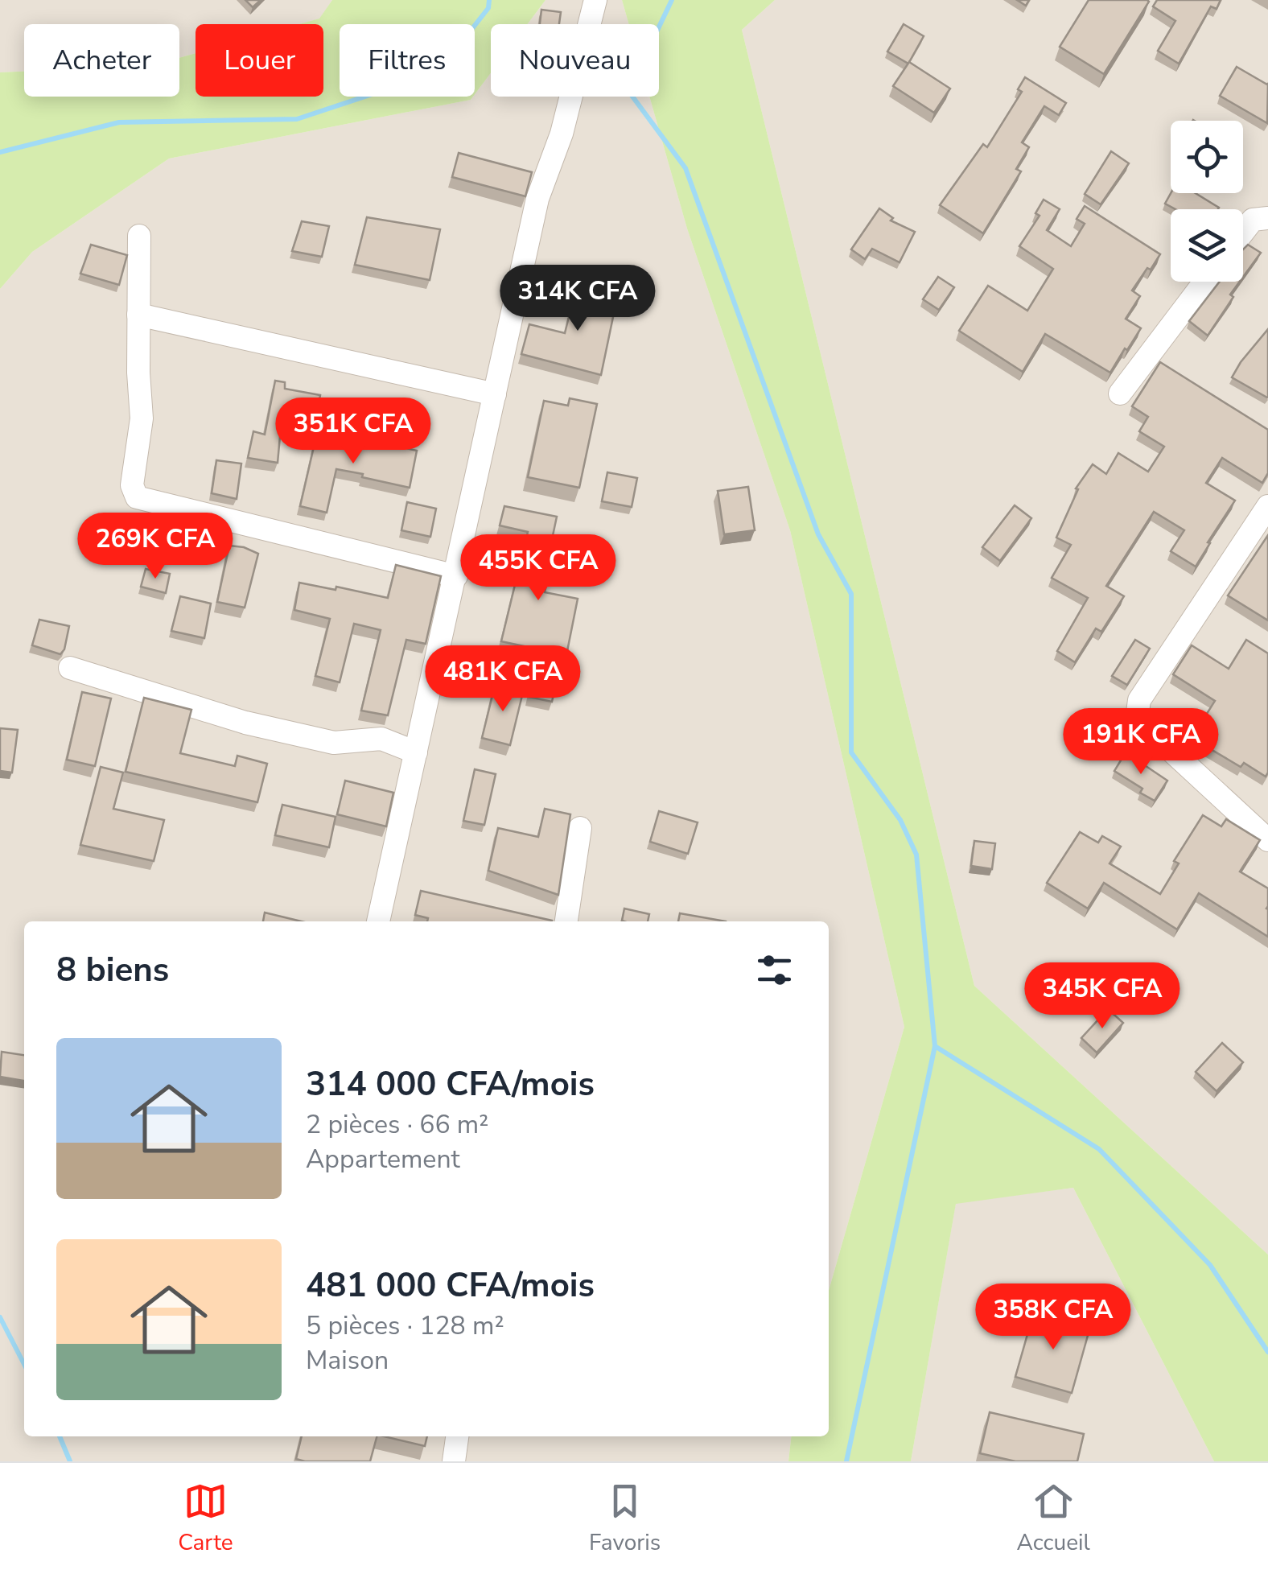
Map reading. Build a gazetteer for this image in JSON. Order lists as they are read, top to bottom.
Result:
{
  "page": {
    "chip": [
      "Acheter",
      "Louer",
      "Filtres",
      "Nouveau"
    ],
    "price": [
      "314K CFA",
      "351K CFA",
      "269K CFA",
      "455K CFA",
      "481K CFA",
      "191K CFA",
      "345K CFA",
      "358K CFA"
    ],
    "heading": "8 biens",
    "list": [
      {
        "name": "314 000 CFA/mois",
        "note": "2 pièces · 66 m² · Appartement"
      },
      {
        "name": "481 000 CFA/mois",
        "note": "5 pièces · 128 m² · Maison"
      }
    ],
    "tabs": ["Carte", "Favoris", "Accueil"]
  }
}
